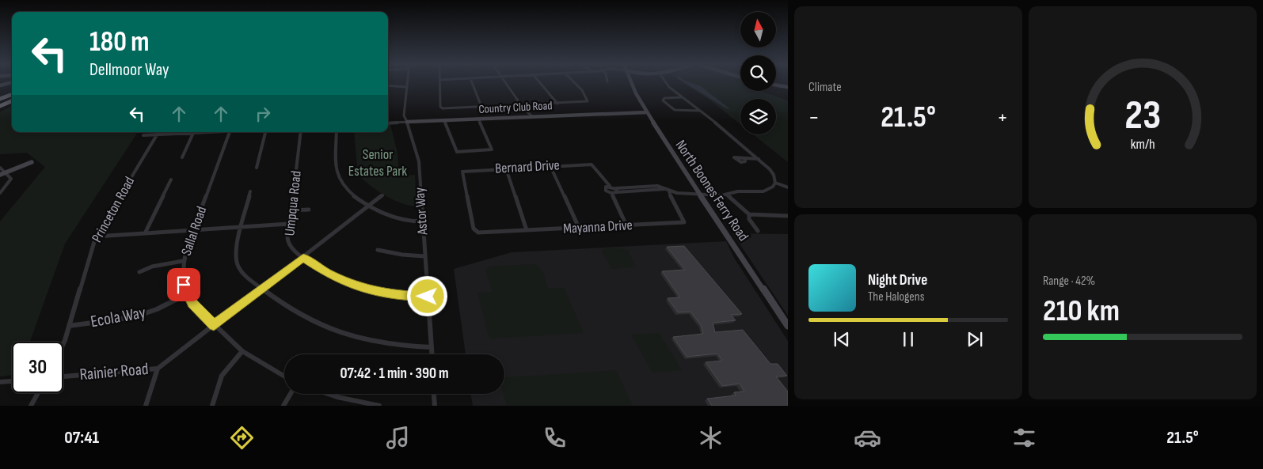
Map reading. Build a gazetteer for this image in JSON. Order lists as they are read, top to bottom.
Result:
{
  "streets": {
    "street": [
      "Country Club Road",
      "Bernard Drive",
      "North Boones Ferry Road",
      "Umpqua Road",
      "Princeton Road",
      "Astor Way",
      "Mayanna Drive",
      "Sallal Road",
      "Ecola Way",
      "Rainier Road"
    ]
  },
  "crossings": [
    ["Country Club Road", "North Boones Ferry Road"],
    ["Country Club Road", "Astor Way"],
    ["Bernard Drive", "Mayanna Drive"],
    ["Umpqua Road", "Astor Way"],
    ["Princeton Road", "Ecola Way"],
    ["Sallal Road", "Ecola Way"]
  ],
  "parks": ["Senior Estates Park"],
  "north": "top",
  "page": {
    "tile": [
      "Climate",
      ["Range · 42%", "210 km"]
    ],
    "turn": ["180 m", "Dellmoor Way"],
    "heat": ["−", "21.5°", "+"],
    "song": ["Night Drive", "The Halogens"],
    "limit": "30",
    "trip": "07:42 · 1 min · 390 m",
    "tabs": ["07:41", "21.5°"],
    "gauge": ["23", "km/h"]
  }
}
